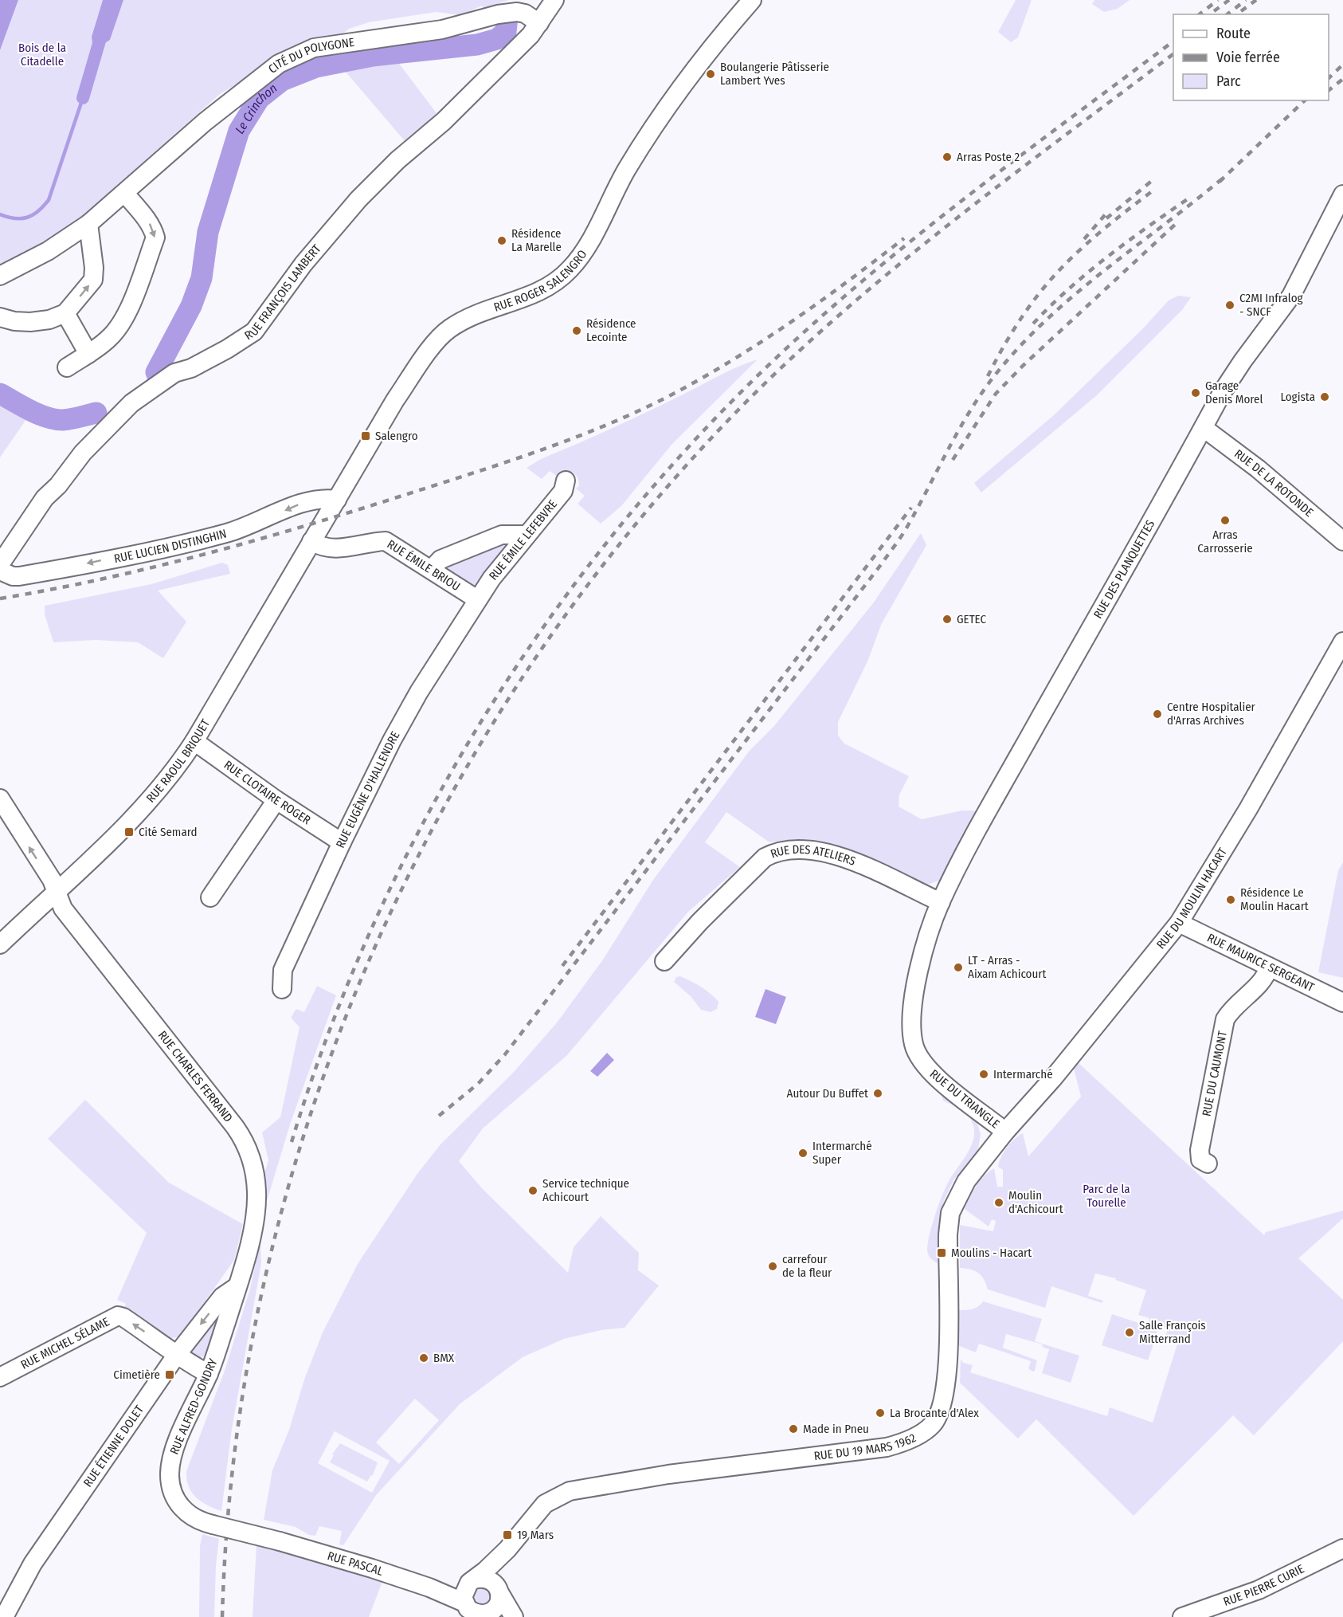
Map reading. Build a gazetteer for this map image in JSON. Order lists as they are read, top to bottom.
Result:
{
  "streets": {
    "street": [
      "CITÉ DU POLYGONE",
      "RUE ROGER SALENGRO",
      "RUE FRANÇOIS LAMBERT",
      "RUE DE LA ROTONDE",
      "RUE ÉMILE LEFEBVRE",
      "RUE LUCIEN DISTINGHIN",
      "RUE ÉMILE BRIOU",
      "RUE DES PLANQUETTES",
      "RUE RAOUL BRIQUET",
      "RUE EUGÈNE D'HALLENDRE",
      "RUE CLOTAIRE ROGER",
      "RUE DES ATELIERS",
      "RUE DU MOULIN HACART",
      "RUE MAURICE SERGEANT",
      "RUE DU CAUMONT",
      "RUE CHARLES FERRAND",
      "RUE DU TRIANGLE",
      "RUE MICHEL SÉLAME",
      "RUE ALFRED-GONDRY",
      "RUE ÉTIENNE DOLET",
      "RUE DU 19 MARS 1962",
      "RUE PASCAL",
      "RUE PIERRE CURIE"
    ]
  },
  "crossings": [
    ["CITÉ DU POLYGONE", "RUE FRANÇOIS LAMBERT"],
    ["RUE ROGER SALENGRO", "RUE LUCIEN DISTINGHIN"],
    ["RUE ROGER SALENGRO", "RUE ÉMILE BRIOU"],
    ["RUE ROGER SALENGRO", "RUE RAOUL BRIQUET"],
    ["RUE DE LA ROTONDE", "RUE DES PLANQUETTES"],
    ["RUE ÉMILE LEFEBVRE", "RUE ÉMILE BRIOU"],
    ["RUE ÉMILE LEFEBVRE", "RUE EUGÈNE D'HALLENDRE"],
    ["RUE ÉMILE BRIOU", "RUE RAOUL BRIQUET"],
    ["RUE ÉMILE BRIOU", "RUE EUGÈNE D'HALLENDRE"],
    ["RUE DES PLANQUETTES", "RUE DES ATELIERS"],
    ["RUE DES PLANQUETTES", "RUE DU TRIANGLE"],
    ["RUE RAOUL BRIQUET", "RUE CLOTAIRE ROGER"],
    ["RUE RAOUL BRIQUET", "RUE CHARLES FERRAND"],
    ["RUE EUGÈNE D'HALLENDRE", "RUE CLOTAIRE ROGER"],
    ["RUE DU MOULIN HACART", "RUE MAURICE SERGEANT"],
    ["RUE DU MOULIN HACART", "RUE DU TRIANGLE"],
    ["RUE DU MOULIN HACART", "RUE DU 19 MARS 1962"],
    ["RUE MAURICE SERGEANT", "RUE DU CAUMONT"],
    ["RUE CHARLES FERRAND", "RUE ALFRED-GONDRY"],
    ["RUE CHARLES FERRAND", "RUE ÉTIENNE DOLET"],
    ["RUE DU TRIANGLE", "RUE DU 19 MARS 1962"],
    ["RUE MICHEL SÉLAME", "RUE ÉTIENNE DOLET"],
    ["RUE ALFRED-GONDRY", "RUE ÉTIENNE DOLET"],
    ["RUE ALFRED-GONDRY", "RUE PASCAL"],
    ["RUE DU 19 MARS 1962", "RUE PASCAL"]
  ],
  "one_way": ["RUE LUCIEN DISTINGHIN", "RUE MICHEL SÉLAME"],
  "water": ["Le Crinchon"],
  "parks": ["Bois de la Citadelle", "Parc de la Tourelle"],
  "places": {
    "other": [
      "Boulangerie Pâtisserie Lambert Yves",
      "Arras Poste 2",
      "Résidence La Marelle",
      "C2MI Infralog - SNCF",
      "Résidence Lecointe",
      "Garage Denis Morel",
      "Logista",
      "Arras Carrosserie",
      "GETEC",
      "Centre Hospitalier d'Arras Archives",
      "Résidence Le Moulin Hacart",
      "LT - Arras - Aixam Achicourt",
      "Intermarché",
      "Autour Du Buffet",
      "Intermarché Super",
      "Service technique Achicourt",
      "Moulin d'Achicourt",
      "carrefour de la fleur",
      "Salle François Mitterrand",
      "BMX",
      "La Brocante d'Alex",
      "Made in Pneu"
    ],
    "transit": [
      "Salengro",
      "Cité Semard",
      "Moulins - Hacart",
      "Cimetière",
      "19 Mars"
    ]
  },
  "legend": ["Route", "Voie ferrée", "Parc"]
}
